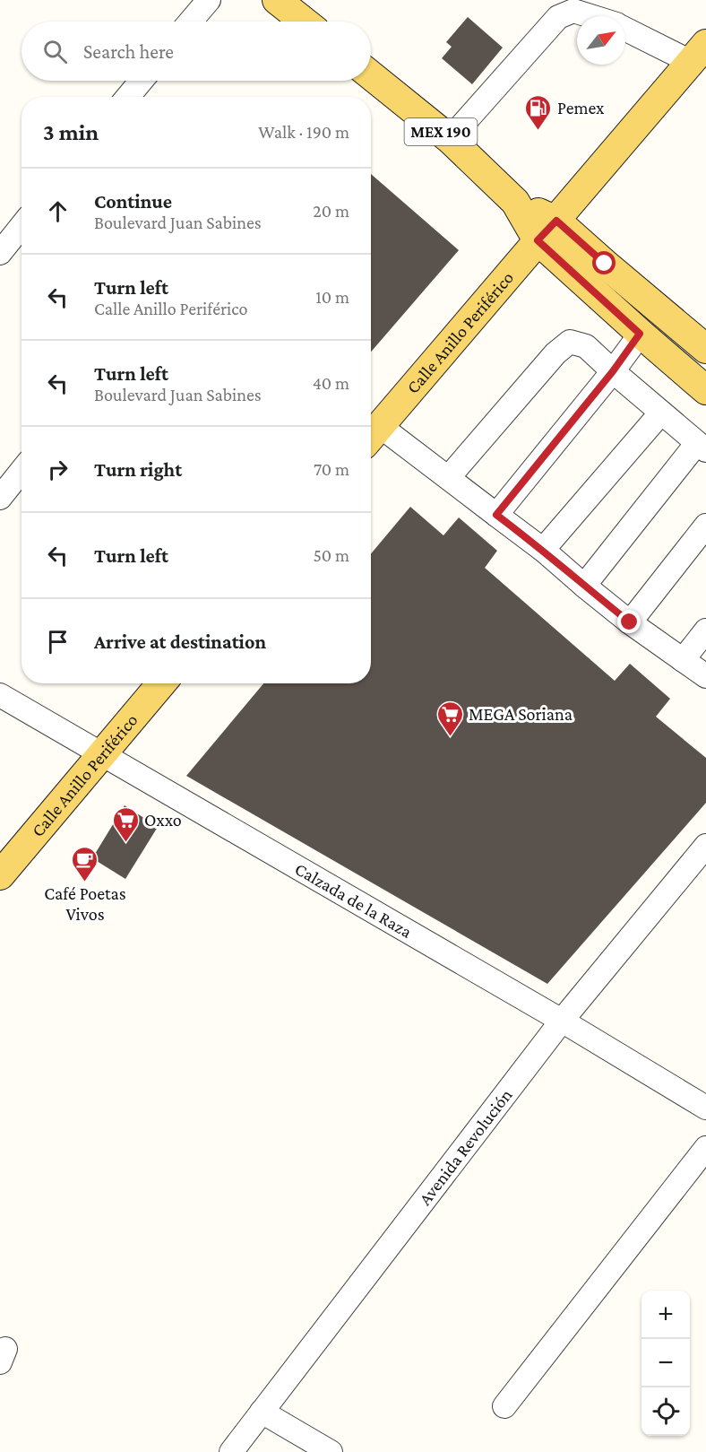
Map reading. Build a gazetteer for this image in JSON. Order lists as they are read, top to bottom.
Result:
{
  "streets": {
    "main road": ["MEX 190", "Calle Anillo Periférico"],
    "street": ["Calzada de la Raza", "Avenida Revolución"]
  },
  "crossings": [
    ["MEX 190", "Calle Anillo Periférico"],
    ["Calle Anillo Periférico", "Calzada de la Raza"],
    ["Calzada de la Raza", "Avenida Revolución"]
  ],
  "places": {
    "fuel station": ["Pemex"],
    "supermarket": ["MEGA Soriana", "Oxxo"],
    "cafe": ["Café Poetas Vivos"]
  },
  "north": "top right",
  "page": {
    "search": "Search here",
    "heading": ["3 min", "Walk · 190 m"],
    "list": [
      ["Continue", "Boulevard Juan Sabines", "20 m"],
      ["Turn left", "Calle Anillo Periférico", "10 m"],
      ["Turn left", "Boulevard Juan Sabines", "40 m"],
      ["Turn right", "70 m"],
      ["Turn left", "50 m"],
      "Arrive at destination"
    ],
    "map_buttons": ["+", "−"]
  }
}
